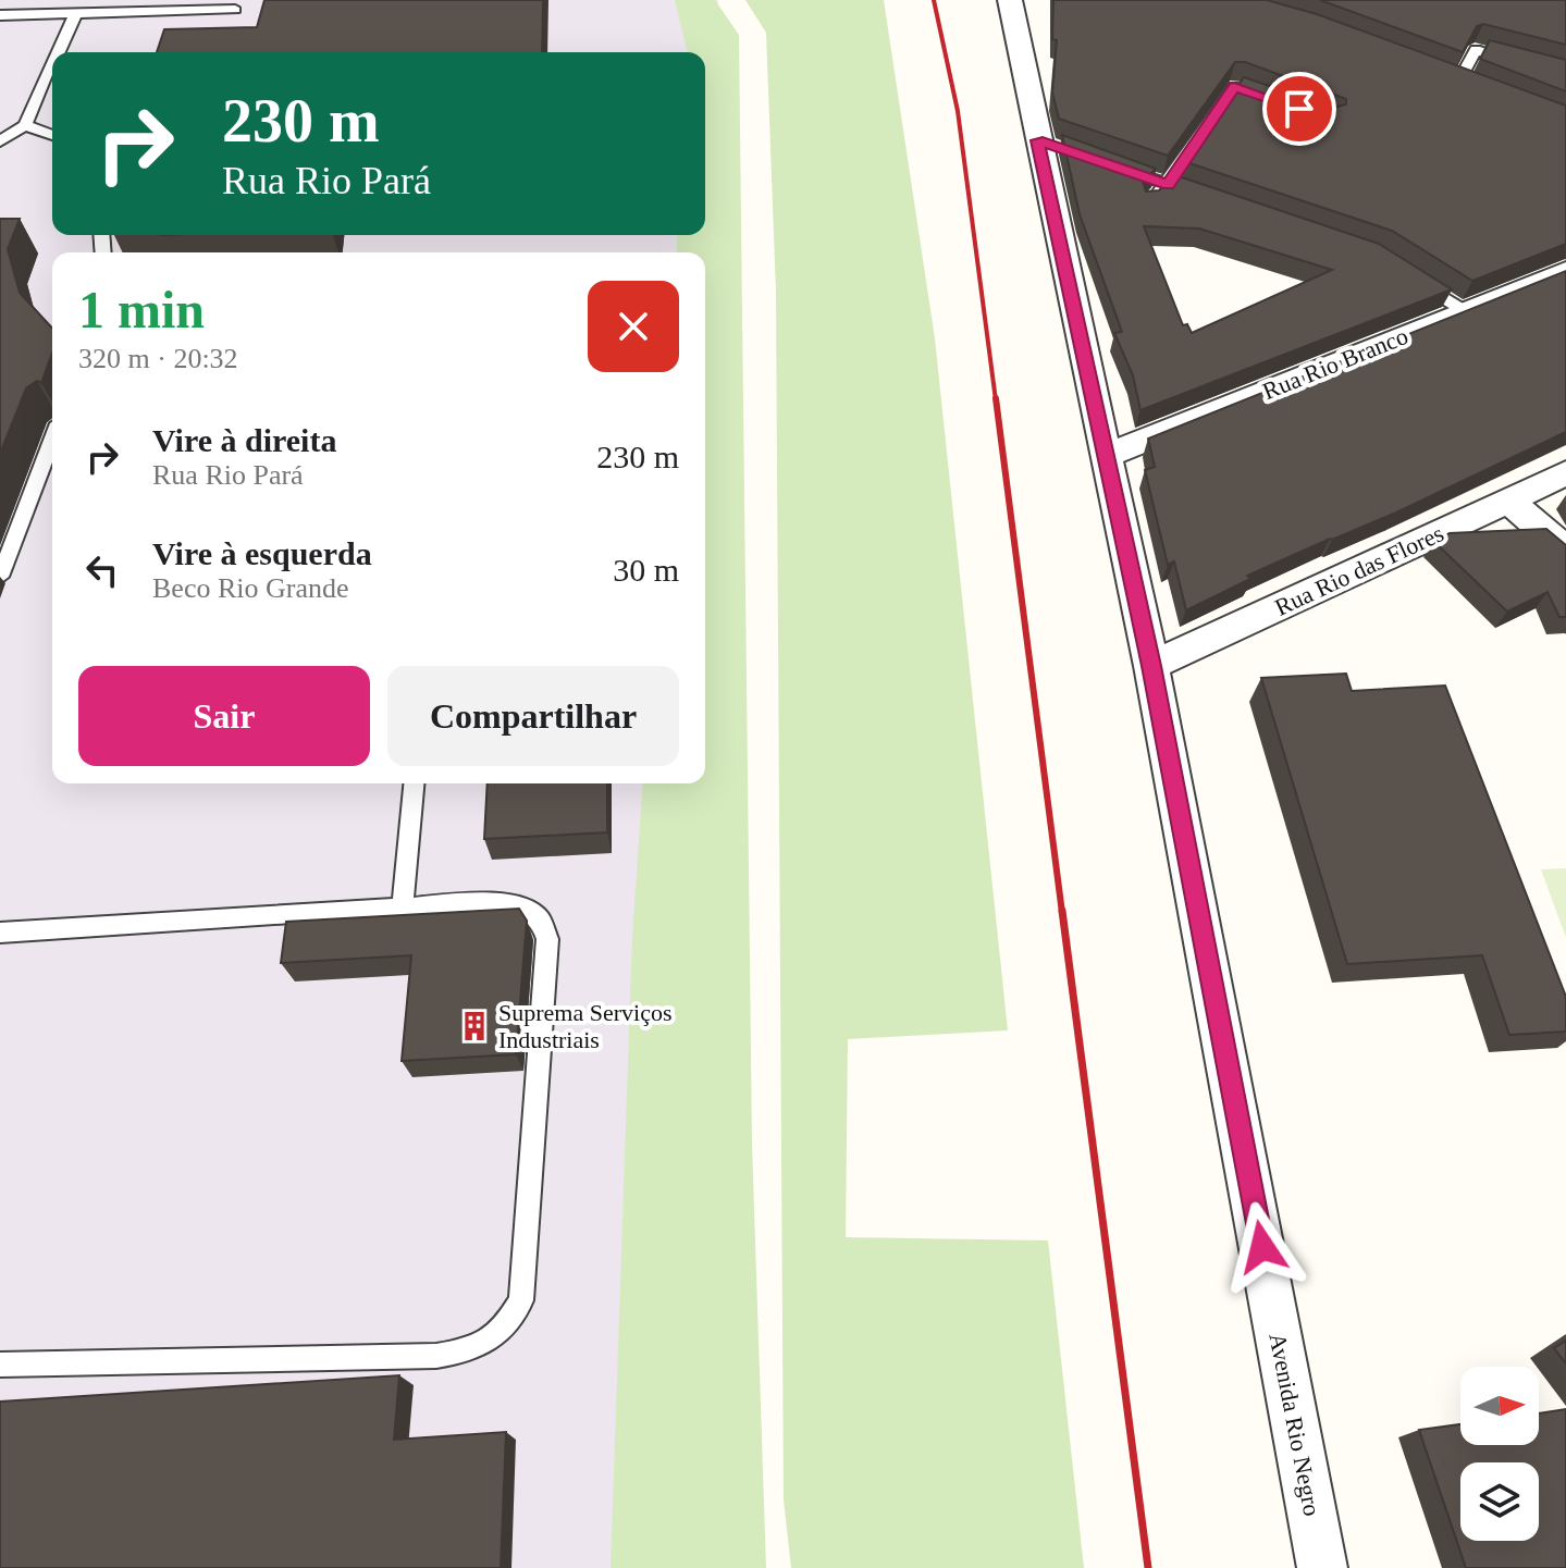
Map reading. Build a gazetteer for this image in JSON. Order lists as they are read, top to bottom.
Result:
{
  "streets": {
    "street": ["Rua Rio Branco", "Rua Rio das Flores", "Avenida Rio Negro"]
  },
  "crossings": [
    ["Rua Rio Branco", "Avenida Rio Negro"],
    ["Rua Rio das Flores", "Avenida Rio Negro"]
  ],
  "places": {
    "building": ["Suprema Serviços Industriais"]
  },
  "north": "right",
  "page": {
    "turn": ["230 m", "Rua Rio Pará"],
    "heading": ["1 min", "320 m · 20:32"],
    "list": [
      {
        "name": "Vire à direita",
        "note": "Rua Rio Pará",
        "value": "230 m"
      },
      {
        "name": "Vire à esquerda",
        "note": "Beco Rio Grande",
        "value": "30 m"
      }
    ],
    "buttons": ["Sair", "Compartilhar"]
  }
}
